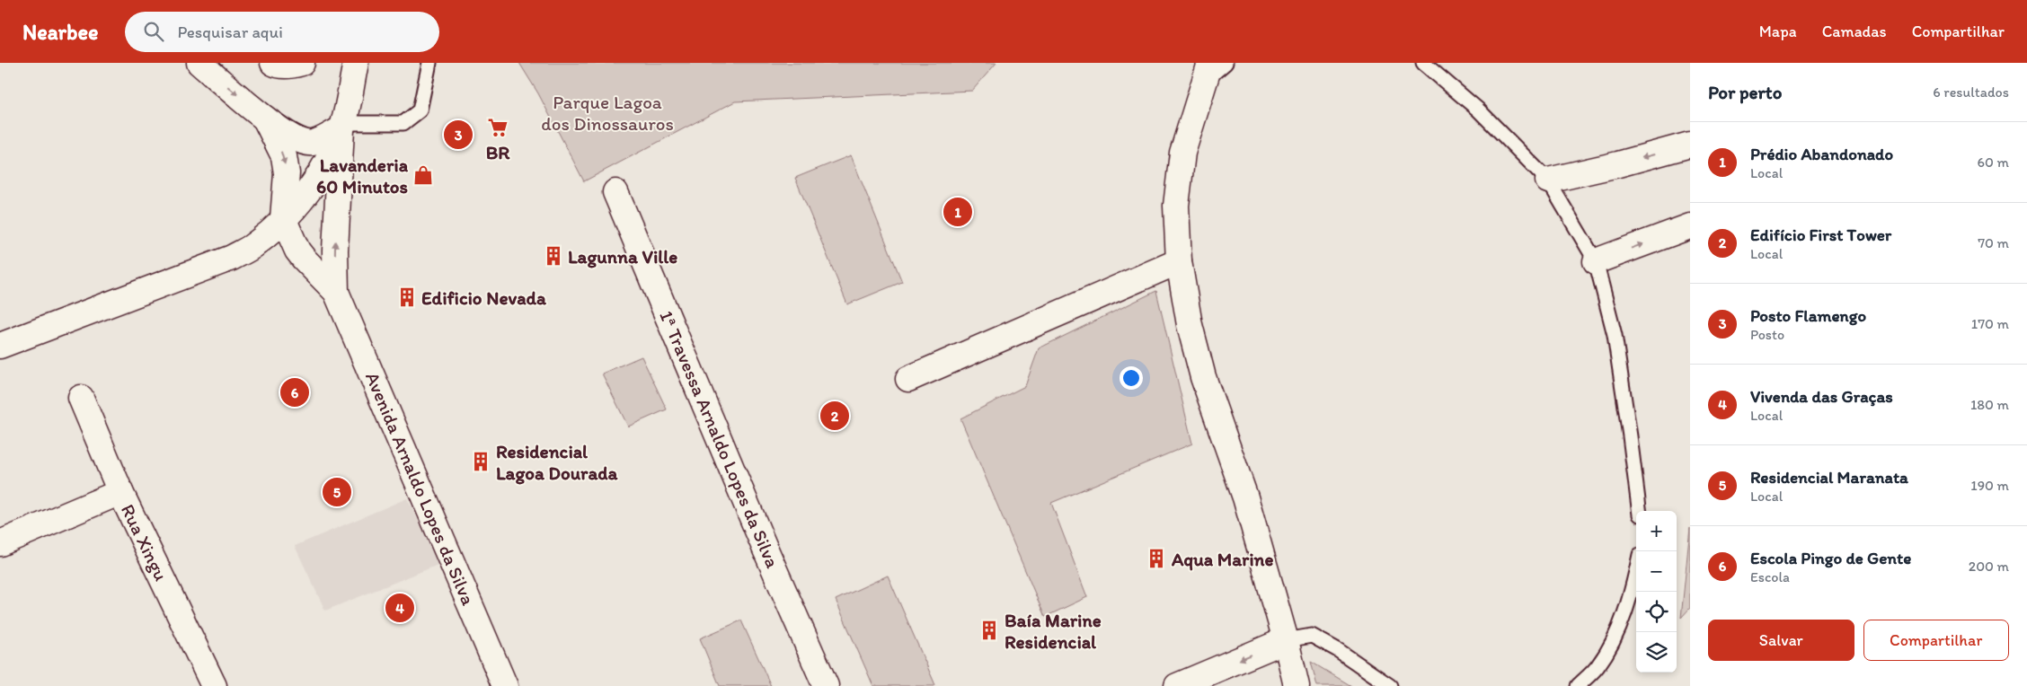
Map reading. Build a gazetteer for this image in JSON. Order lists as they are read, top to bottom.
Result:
{
  "streets": {
    "street": ["1ª Travessa Arnaldo Lopes da Silva", "Avenida Arnaldo Lopes da Silva", "Rua Xingu"]
  },
  "parks": ["Parque Lagoa dos Dinossauros"],
  "places": {
    "supermarket": ["BR"],
    "shop": ["Lavanderia 60 Minutos"],
    "building": [
      "Lagunna Ville",
      "Edificio Nevada",
      "Residencial Lagoa Dourada",
      "Aqua Marine",
      "Baía Marine Residencial"
    ]
  },
  "page": {
    "header": "Nearbee",
    "search": "Pesquisar aqui",
    "nav": ["Mapa", "Camadas", "Compartilhar"],
    "heading": ["Por perto", "6 resultados"],
    "pins": [
      "3",
      "1",
      "6",
      "2",
      "5",
      "4"
    ],
    "list": [
      {
        "mark": "1",
        "name": "Prédio Abandonado",
        "note": "Local",
        "value": "60 m"
      },
      {
        "mark": "2",
        "name": "Edifício First Tower",
        "note": "Local",
        "value": "70 m"
      },
      {
        "mark": "3",
        "name": "Posto Flamengo",
        "note": "Posto",
        "value": "170 m"
      },
      {
        "mark": "4",
        "name": "Vivenda das Graças",
        "note": "Local",
        "value": "180 m"
      },
      {
        "mark": "5",
        "name": "Residencial Maranata",
        "note": "Local",
        "value": "190 m"
      },
      {
        "mark": "6",
        "name": "Escola Pingo de Gente",
        "note": "Escola",
        "value": "200 m"
      }
    ],
    "map_buttons": ["+", "−"],
    "buttons": ["Salvar", "Compartilhar"]
  }
}
